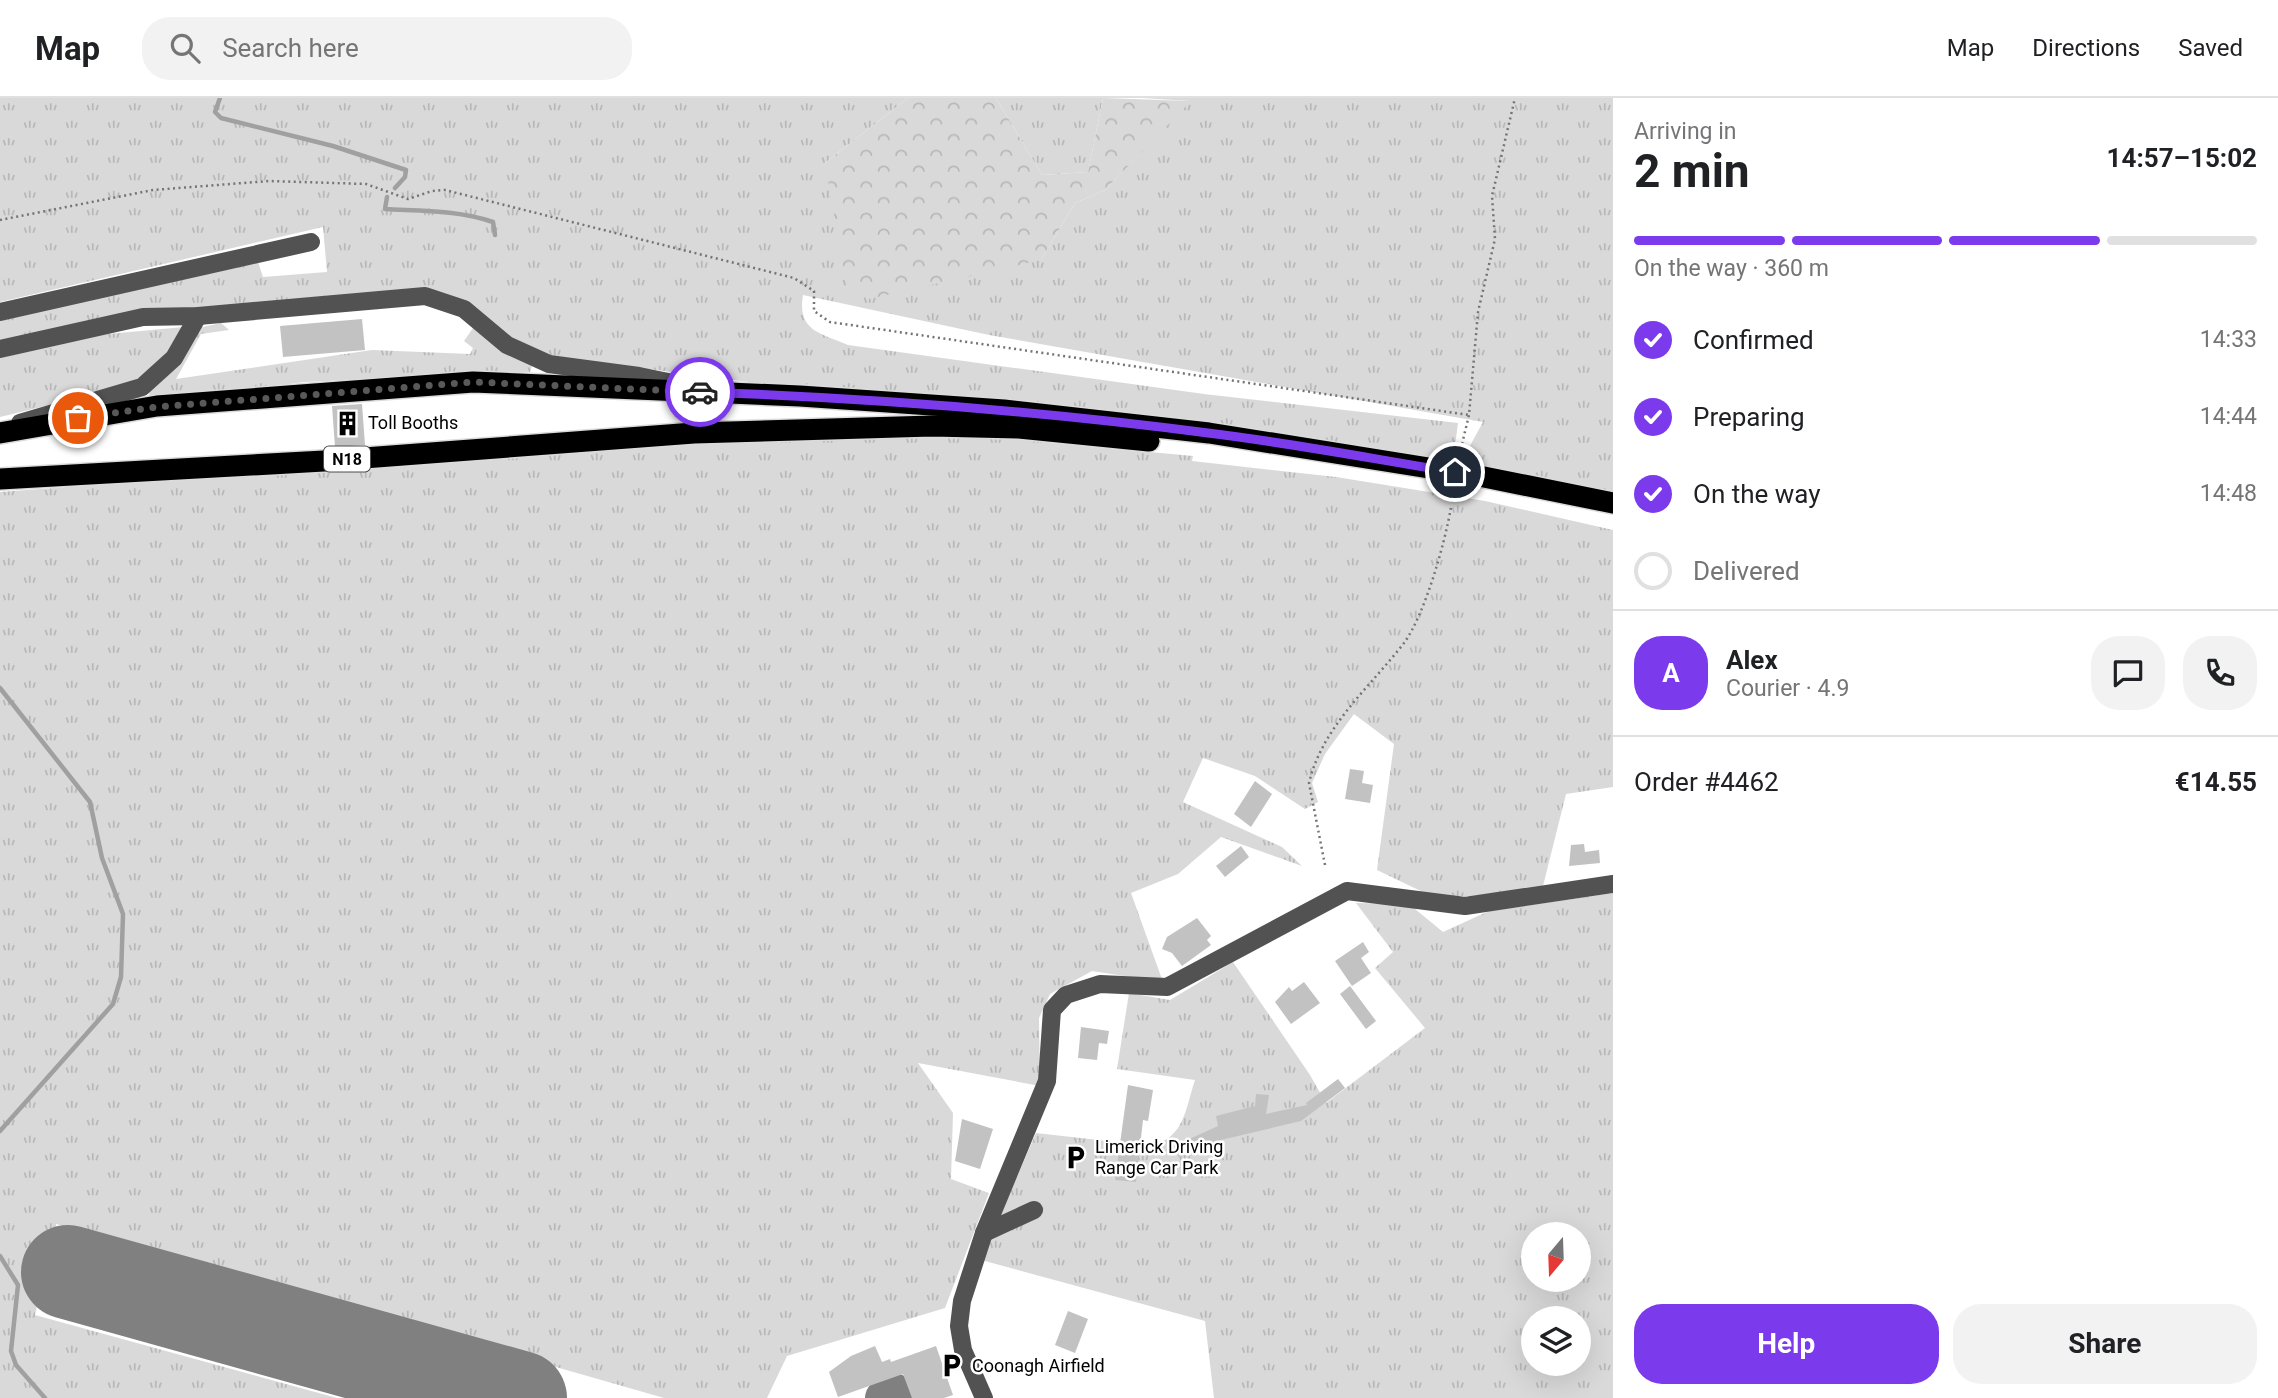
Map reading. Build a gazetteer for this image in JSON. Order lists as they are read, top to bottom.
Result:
{
  "streets": {
    "highway": ["N18"]
  },
  "places": {
    "building": ["Toll Booths"],
    "parking": ["Limerick Driving Range Car Park", "Coonagh Airfield"]
  },
  "north": "bottom",
  "page": {
    "header": "Map",
    "search": "Search here",
    "nav": ["Map", "Directions", "Saved"],
    "heading": ["2 min", "Arriving in", "14:57–15:02"],
    "panel": [
      "Alex",
      "Courier · 4.9",
      "Order #4462",
      "€14.55"
    ],
    "bar": "On the way · 360 m",
    "list": [
      ["Confirmed", "14:33"],
      ["Preparing", "14:44"],
      ["On the way", "14:48"],
      "Delivered"
    ],
    "round": "A",
    "buttons": ["Help", "Share"]
  }
}
